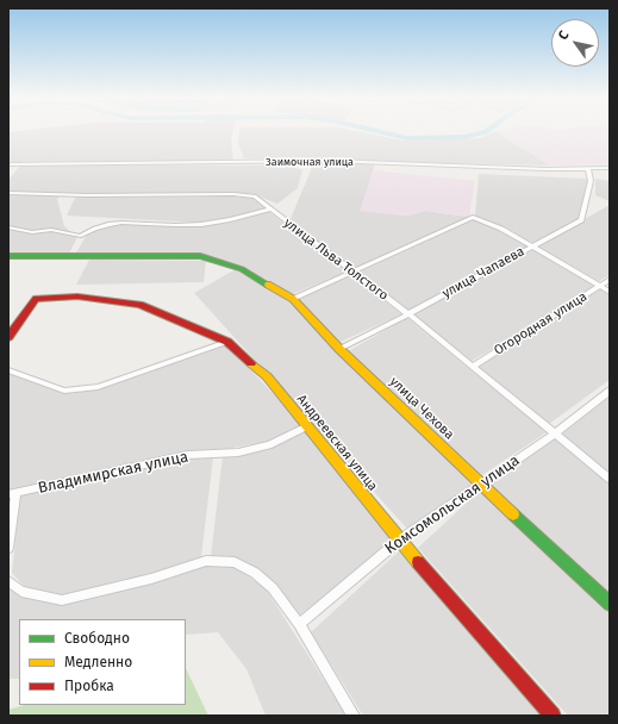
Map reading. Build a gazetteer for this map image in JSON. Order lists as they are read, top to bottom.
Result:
{
  "streets": {
    "street": [
      "Заимочная улица",
      "улица Льва Толстого",
      "улица Чапаева",
      "Огородная улица",
      "улица Чехова",
      "Андреевская улица",
      "Владимирская улица",
      "Комсомольская улица"
    ]
  },
  "crossings": [
    ["Заимочная улица", "улица Чапаева"],
    ["улица Льва Толстого", "улица Чапаева"],
    ["улица Льва Толстого", "Огородная улица"],
    ["улица Льва Толстого", "Комсомольская улица"],
    ["улица Чапаева", "улица Чехова"],
    ["улица Чехова", "Комсомольская улица"],
    ["Андреевская улица", "Владимирская улица"],
    ["Андреевская улица", "Комсомольская улица"]
  ],
  "legend": ["Свободно", "Медленно", "Пробка"],
  "north": "top left"
}
